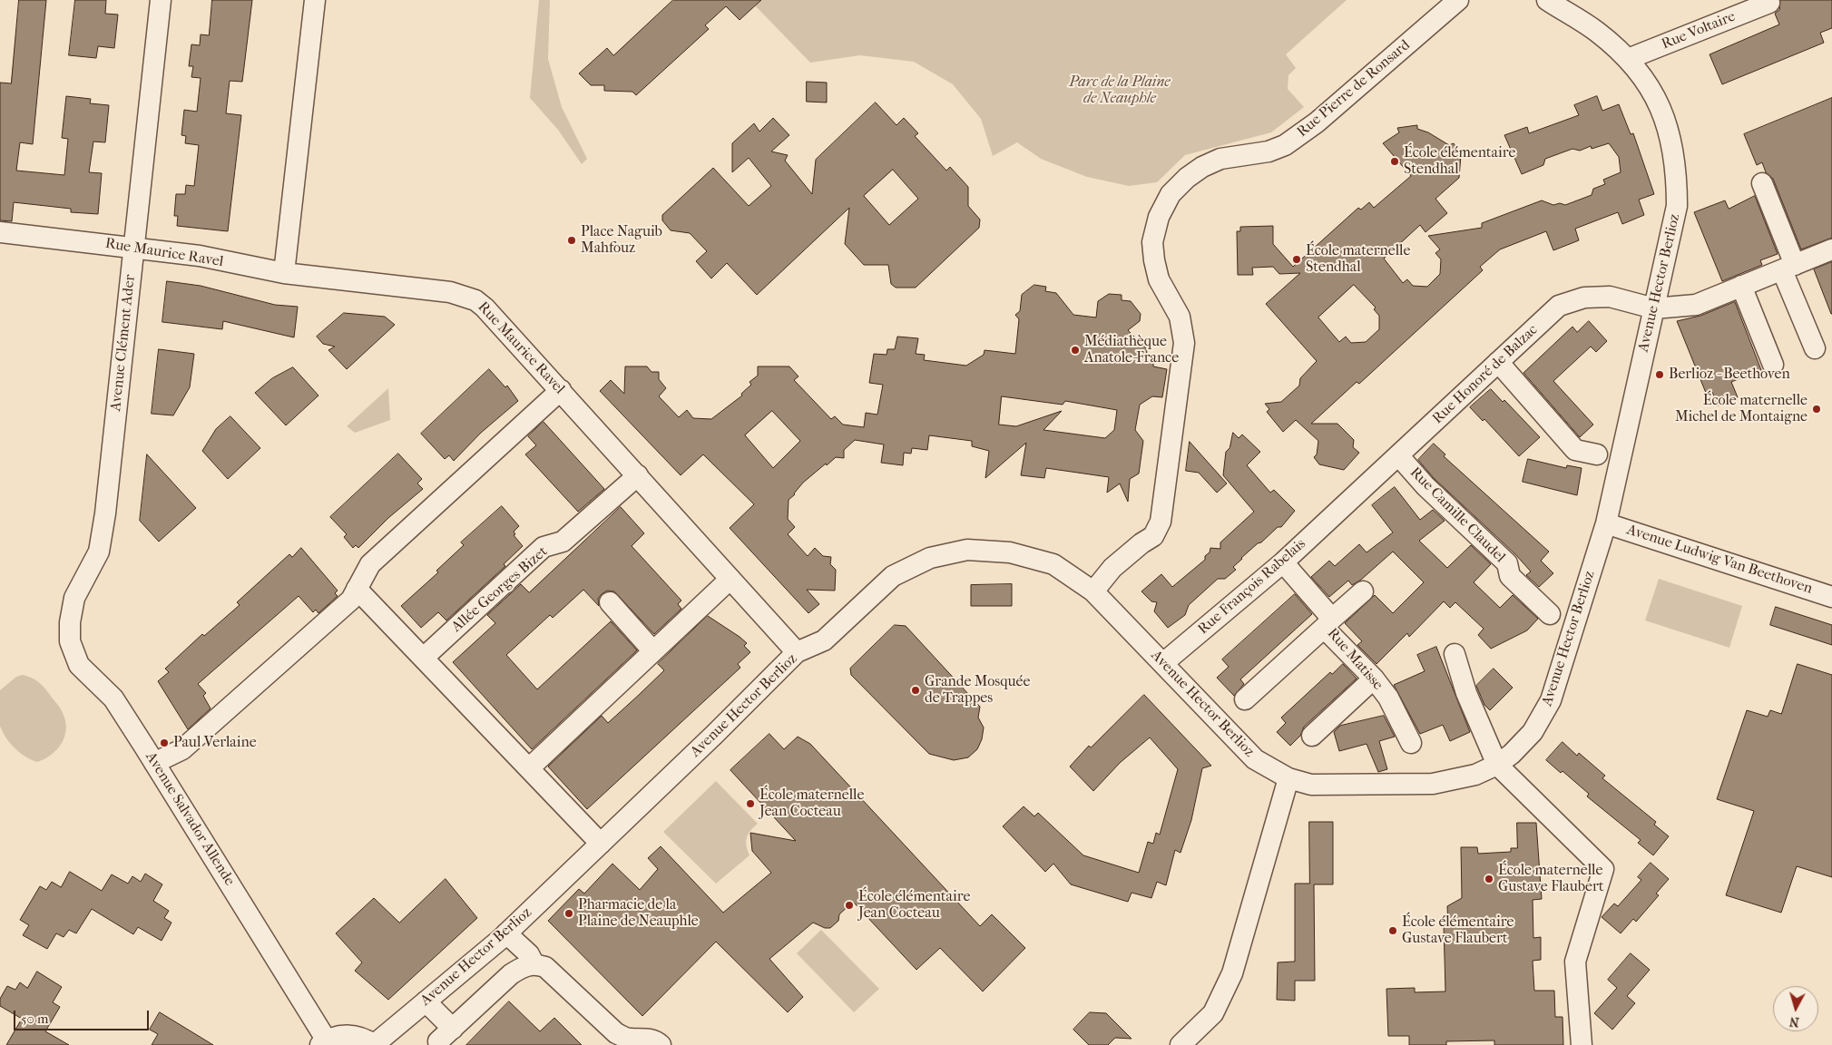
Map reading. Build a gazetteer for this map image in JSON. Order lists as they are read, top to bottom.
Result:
{
  "streets": {
    "street": [
      "Rue Voltaire",
      "Rue Pierre de Ronsard",
      "Rue Maurice Ravel",
      "Avenue Hector Berlioz",
      "Avenue Clément Ader",
      "Rue Honoré de Balzac",
      "Rue Camille Claudel",
      "Avenue Ludwig Van Beethoven",
      "Rue François Rabelais",
      "Allée Georges Bizet",
      "Rue Matisse",
      "Avenue Salvador Allende"
    ]
  },
  "crossings": [
    ["Rue Voltaire", "Avenue Hector Berlioz"],
    ["Rue Pierre de Ronsard", "Avenue Hector Berlioz"],
    ["Rue Maurice Ravel", "Avenue Hector Berlioz"],
    ["Rue Maurice Ravel", "Avenue Clément Ader"],
    ["Rue Maurice Ravel", "Allée Georges Bizet"],
    ["Avenue Hector Berlioz", "Rue Honoré de Balzac"],
    ["Avenue Hector Berlioz", "Avenue Ludwig Van Beethoven"],
    ["Avenue Hector Berlioz", "Rue François Rabelais"],
    ["Avenue Clément Ader", "Avenue Salvador Allende"],
    ["Rue Honoré de Balzac", "Rue Camille Claudel"],
    ["Rue Honoré de Balzac", "Rue François Rabelais"],
    ["Rue François Rabelais", "Rue Matisse"]
  ],
  "parks": ["Parc de la Plaine de Neauphle"],
  "places": [
    "École élémentaire Stendhal",
    "Place Naguib Mahfouz",
    "École maternelle Stendhal",
    "Médiathèque Anatole-France",
    "Berlioz - Beethoven",
    "École maternelle Michel de Montaigne",
    "Grande Mosquée de Trappes",
    "Paul Verlaine",
    "École maternelle Jean Cocteau",
    "École maternelle Gustave Flaubert",
    "École élémentaire Jean Cocteau",
    "Pharmacie de la Plaine de Neauphle",
    "École élémentaire Gustave Flaubert"
  ],
  "scale_bar": "50 m",
  "north": "bottom"
}
